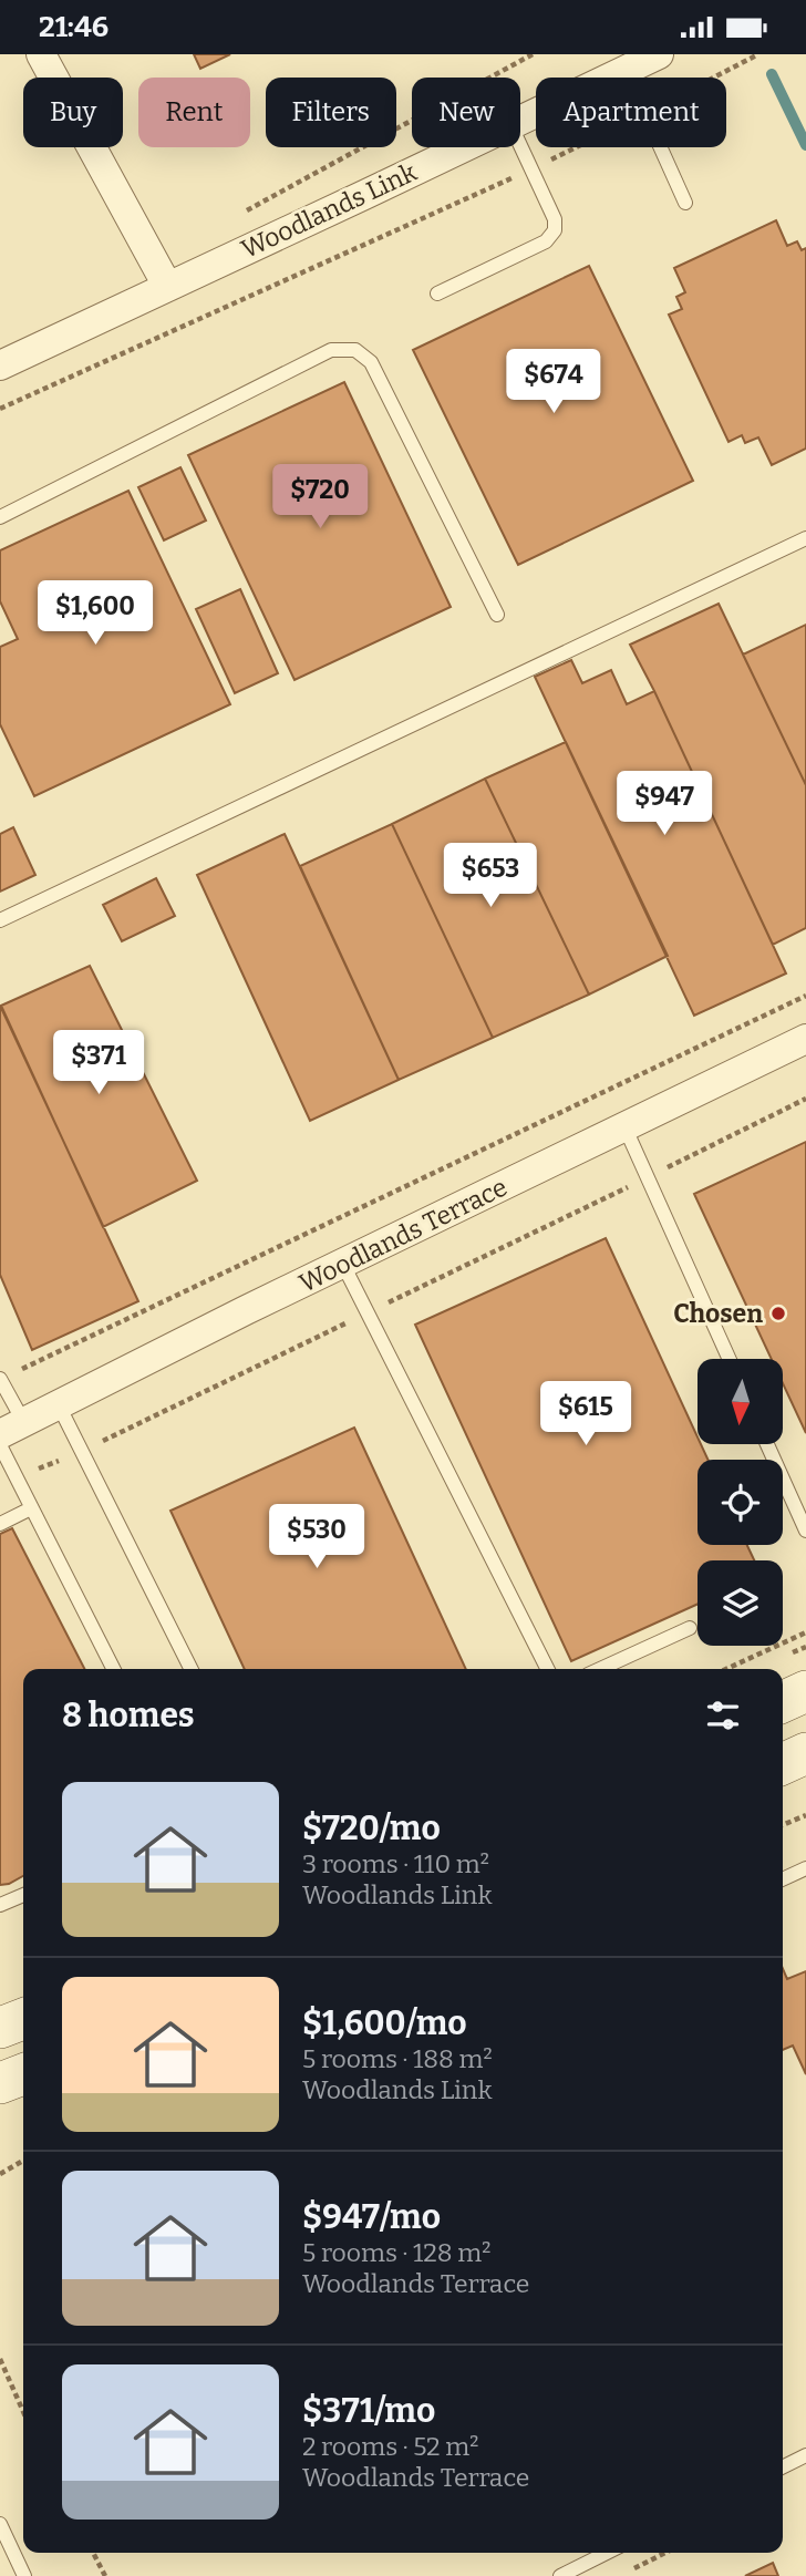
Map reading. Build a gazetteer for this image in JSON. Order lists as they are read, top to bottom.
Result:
{
  "streets": {
    "street": ["Woodlands Link", "Woodlands Terrace"]
  },
  "places": ["Chosen"],
  "north": "bottom",
  "page": {
    "status": "21:46",
    "chip": [
      "Buy",
      "Rent",
      "Filters",
      "New",
      "Apartment"
    ],
    "price": [
      "$674",
      "$720",
      "$1,600",
      "$947",
      "$653",
      "$371",
      "$615",
      "$530"
    ],
    "heading": "8 homes",
    "list": [
      {
        "name": "$720/mo",
        "note": "3 rooms · 110 m² · Woodlands Link"
      },
      {
        "name": "$1,600/mo",
        "note": "5 rooms · 188 m² · Woodlands Link"
      },
      {
        "name": "$947/mo",
        "note": "5 rooms · 128 m² · Woodlands Terrace"
      },
      {
        "name": "$371/mo",
        "note": "2 rooms · 52 m² · Woodlands Terrace"
      }
    ]
  }
}
